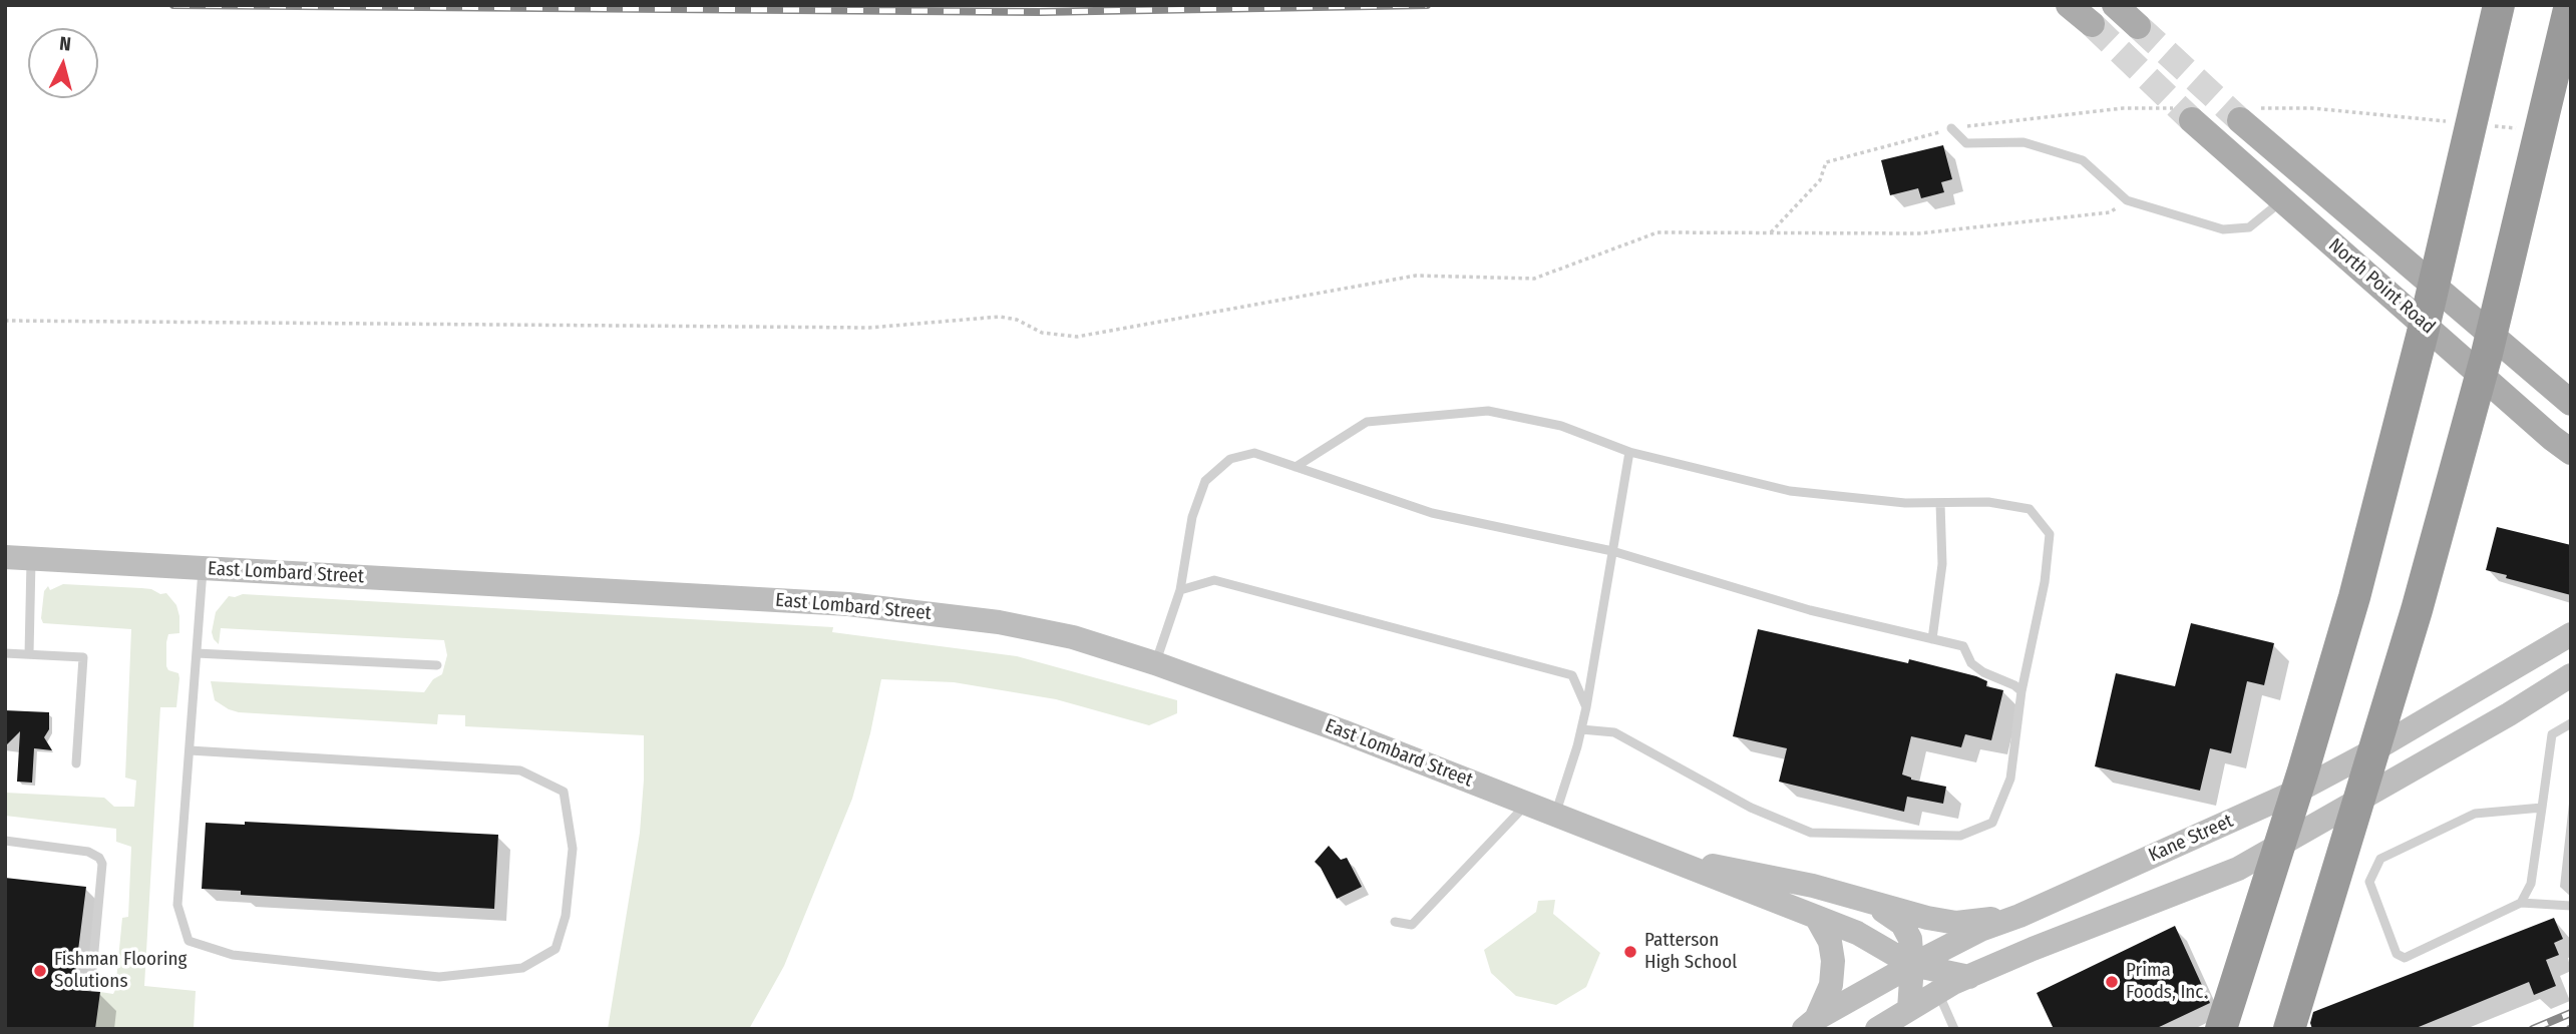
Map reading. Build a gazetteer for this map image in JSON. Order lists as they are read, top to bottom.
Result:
{
  "streets": {
    "main road": ["North Point Road", "East Lombard Street", "Kane Street"]
  },
  "crossings": [
    ["East Lombard Street", "Kane Street"]
  ],
  "places": ["Patterson High School", "Fishman Flooring Solutions", "Prima Foods, Inc."],
  "north": "top"
}
